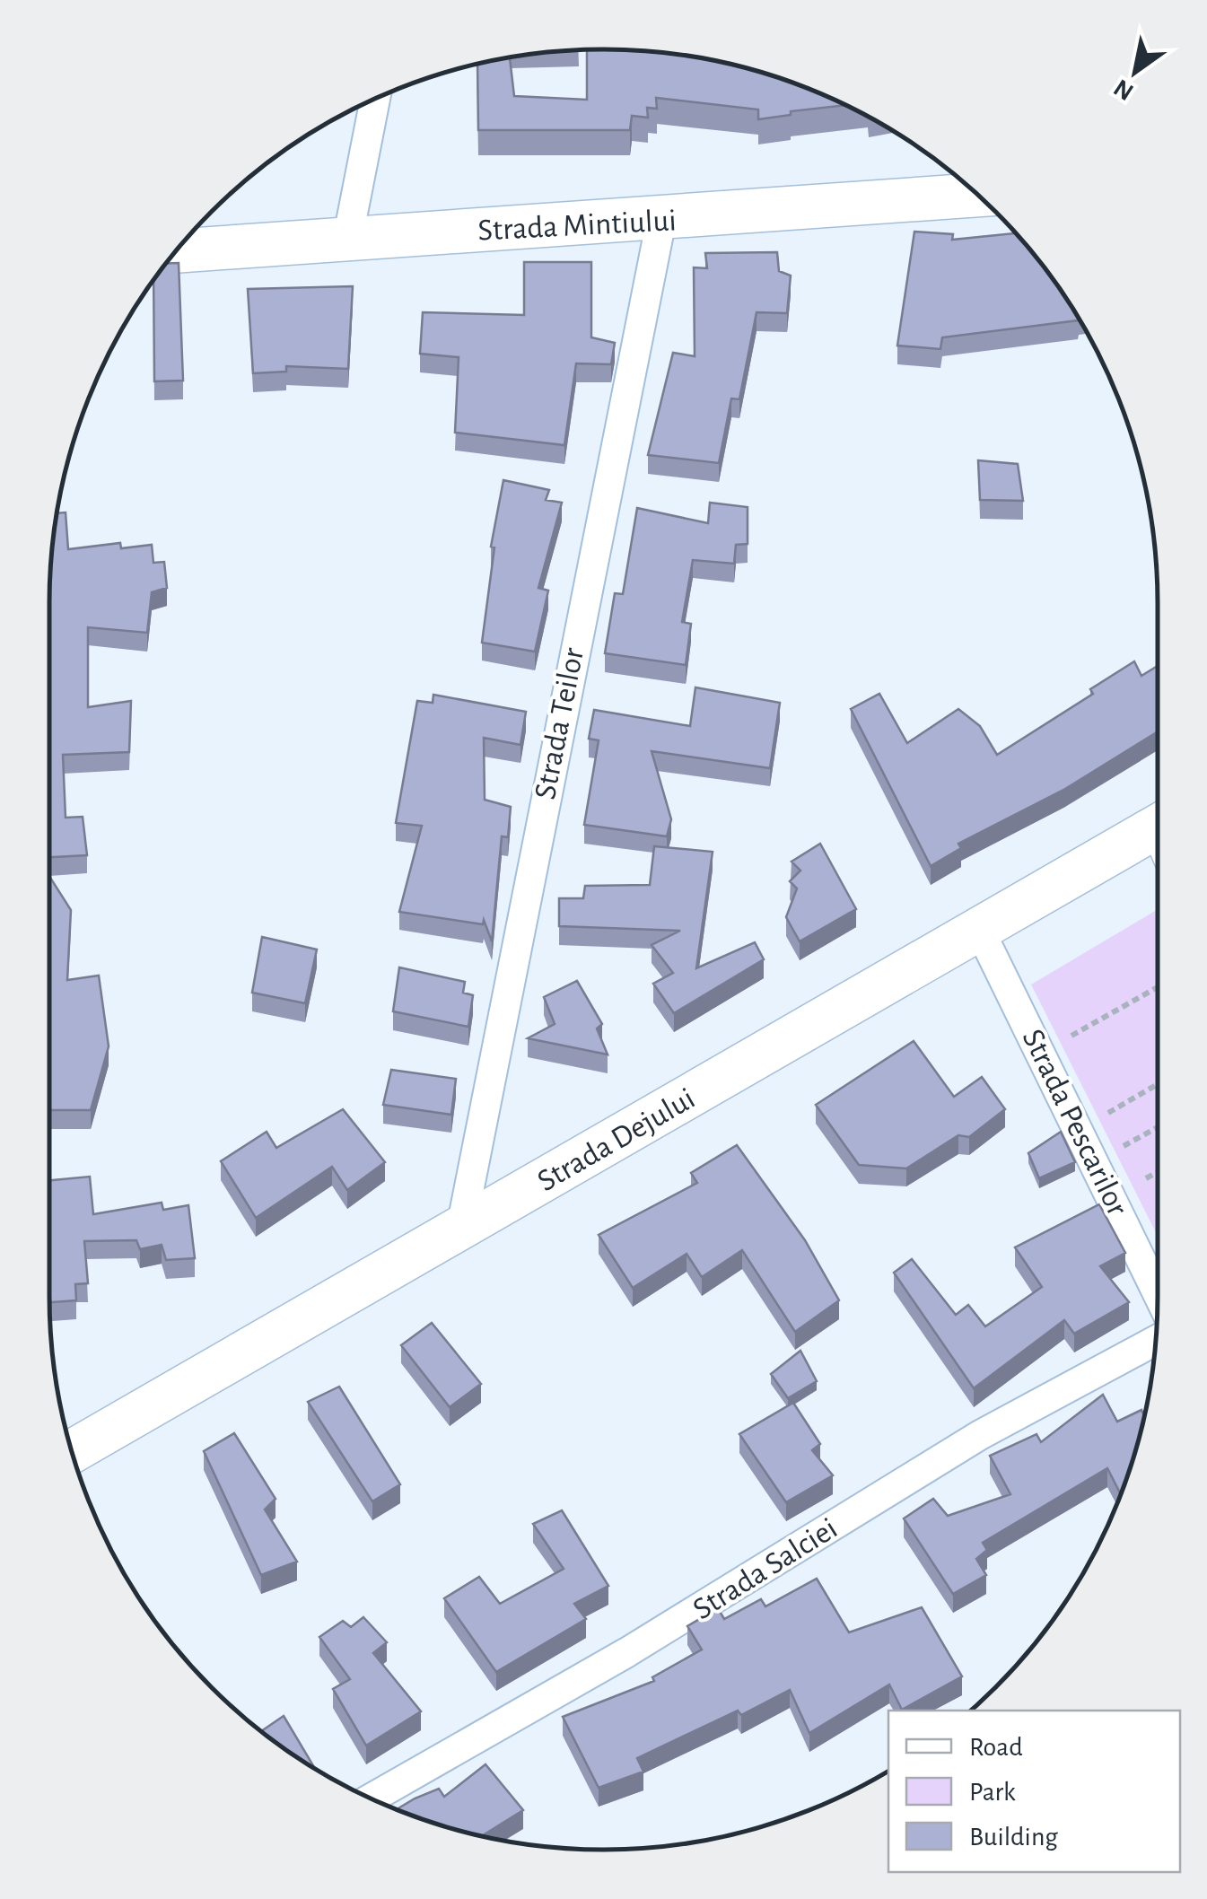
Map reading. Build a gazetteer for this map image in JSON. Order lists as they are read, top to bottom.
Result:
{
  "streets": {
    "main road": ["Strada Mintiului", "Strada Dejului"],
    "street": ["Strada Teilor", "Strada Pescarilor", "Strada Salciei"]
  },
  "crossings": [
    ["Strada Mintiului", "Strada Teilor"],
    ["Strada Teilor", "Strada Dejului"],
    ["Strada Pescarilor", "Strada Dejului"]
  ],
  "legend": ["Road", "Park", "Building"],
  "north": "bottom left"
}
